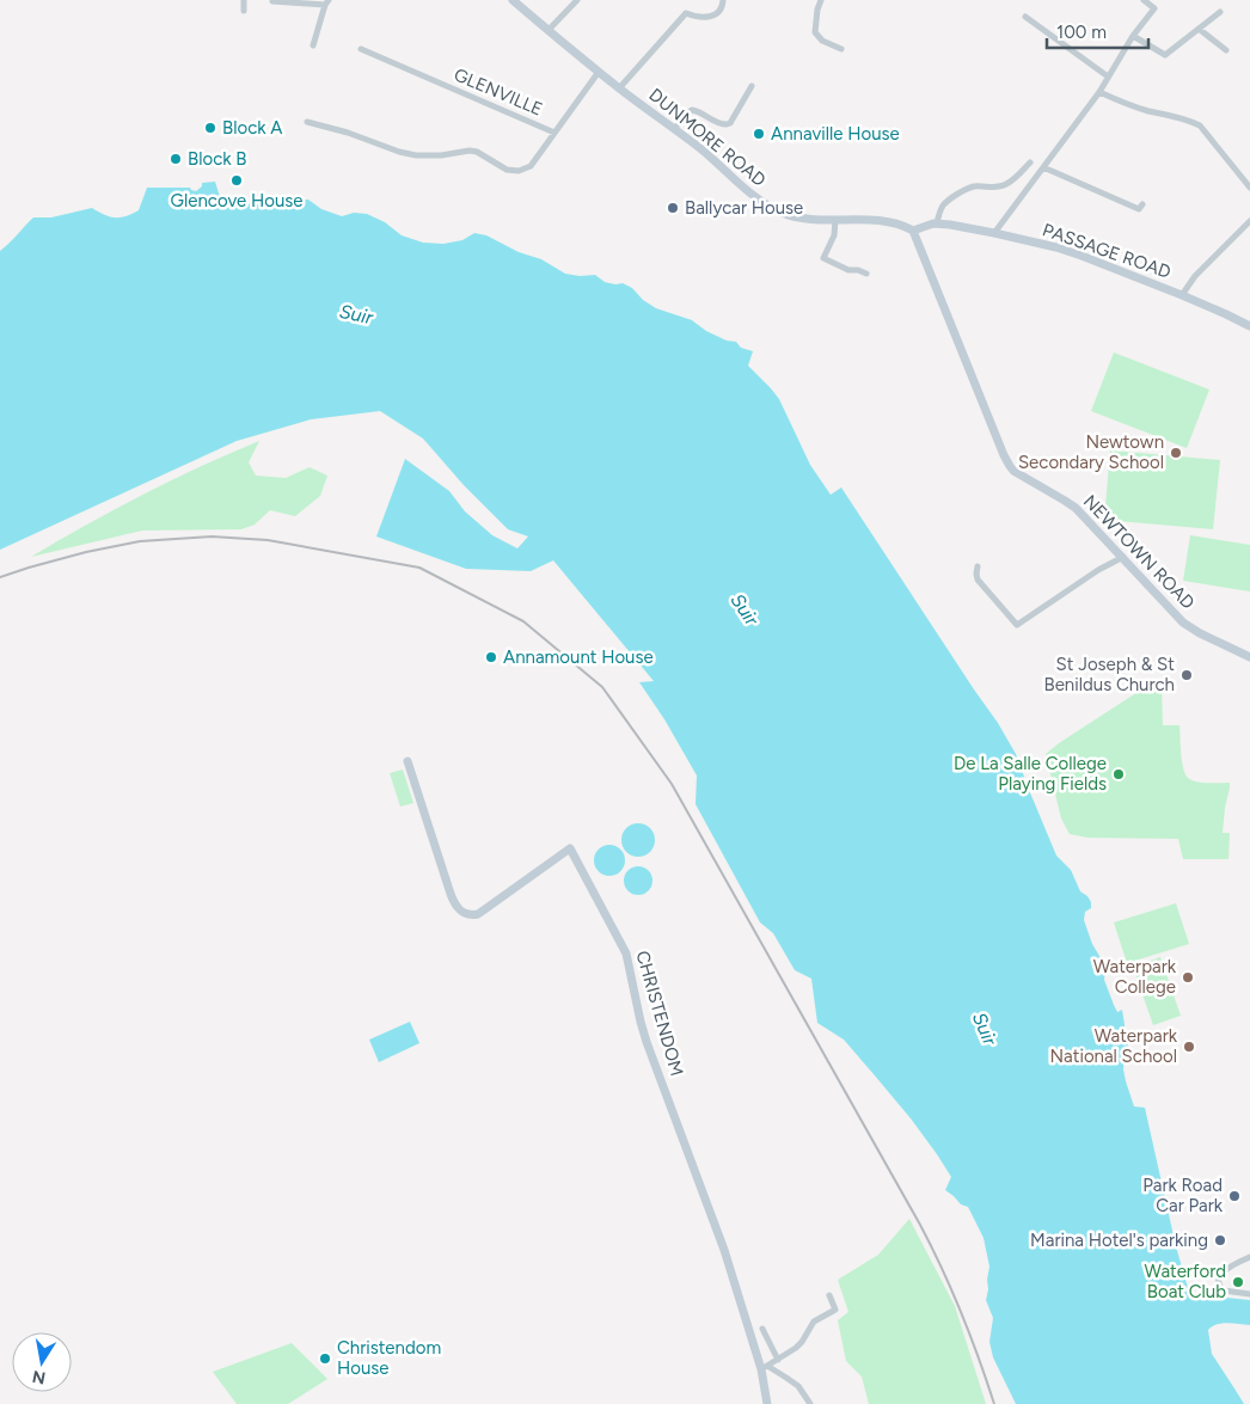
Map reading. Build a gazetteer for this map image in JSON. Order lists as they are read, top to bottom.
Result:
{
  "streets": {
    "main road": [
      "DUNMORE ROAD",
      "PASSAGE ROAD",
      "NEWTOWN ROAD",
      "CHRISTENDOM"
    ],
    "street": ["GLENVILLE"]
  },
  "crossings": [
    ["GLENVILLE", "DUNMORE ROAD"],
    ["DUNMORE ROAD", "PASSAGE ROAD"],
    ["DUNMORE ROAD", "NEWTOWN ROAD"],
    ["PASSAGE ROAD", "NEWTOWN ROAD"]
  ],
  "water": ["Suir"],
  "places": [
    "Block A",
    "Annaville House",
    "Block B",
    "Glencove House",
    "Ballycar House",
    "Newtown Secondary School",
    "Annamount House",
    "St Joseph & St Benildus Church",
    "De La Salle College Playing Fields",
    "Waterpark College",
    "Waterpark National School",
    "Park Road Car Park",
    "Marina Hotel's parking",
    "Waterford Boat Club",
    "Christendom House"
  ],
  "scale_bar": "100 m",
  "north": "bottom"
}
